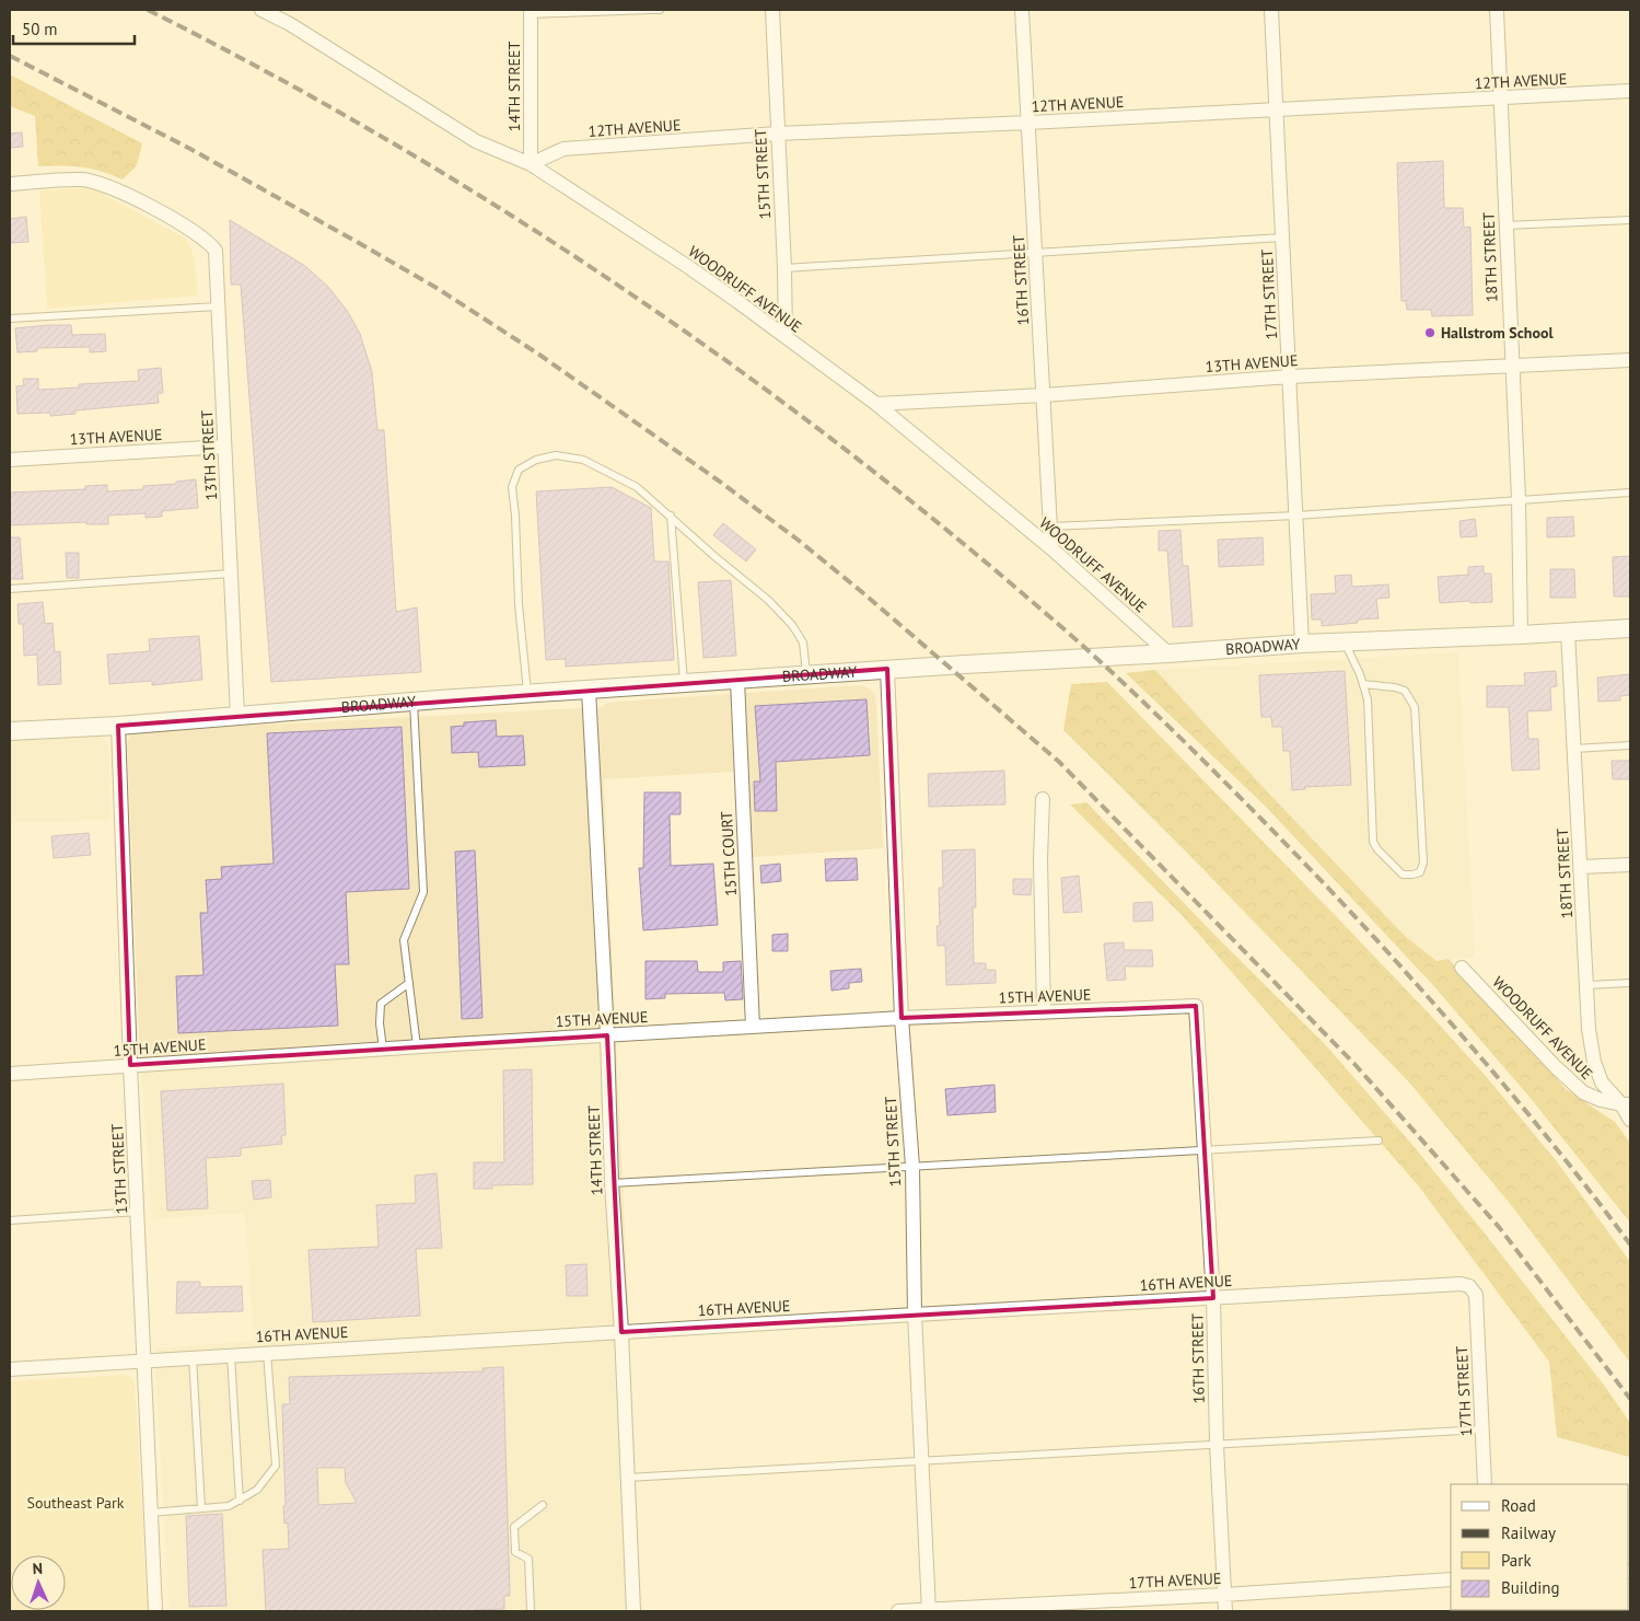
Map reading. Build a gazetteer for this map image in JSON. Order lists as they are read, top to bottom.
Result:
{
  "streets": {
    "main road": ["BROADWAY"],
    "street": [
      "12TH AVENUE",
      "14TH STREET",
      "15TH STREET",
      "18TH STREET",
      "16TH STREET",
      "WOODRUFF AVENUE",
      "17TH STREET",
      "13TH AVENUE",
      "13TH STREET",
      "15TH COURT",
      "15TH AVENUE",
      "16TH AVENUE",
      "17TH AVENUE"
    ]
  },
  "crossings": [
    ["12TH AVENUE", "14TH STREET"],
    ["12TH AVENUE", "15TH STREET"],
    ["12TH AVENUE", "18TH STREET"],
    ["12TH AVENUE", "16TH STREET"],
    ["12TH AVENUE", "WOODRUFF AVENUE"],
    ["12TH AVENUE", "17TH STREET"],
    ["14TH STREET", "WOODRUFF AVENUE"],
    ["14TH STREET", "BROADWAY"],
    ["14TH STREET", "15TH AVENUE"],
    ["14TH STREET", "16TH AVENUE"],
    ["15TH STREET", "WOODRUFF AVENUE"],
    ["15TH STREET", "BROADWAY"],
    ["15TH STREET", "15TH AVENUE"],
    ["15TH STREET", "16TH AVENUE"],
    ["15TH STREET", "17TH AVENUE"],
    ["18TH STREET", "WOODRUFF AVENUE"],
    ["18TH STREET", "13TH AVENUE"],
    ["18TH STREET", "BROADWAY"],
    ["16TH STREET", "WOODRUFF AVENUE"],
    ["16TH STREET", "13TH AVENUE"],
    ["16TH STREET", "15TH AVENUE"],
    ["16TH STREET", "16TH AVENUE"],
    ["16TH STREET", "17TH AVENUE"],
    ["WOODRUFF AVENUE", "13TH AVENUE"],
    ["WOODRUFF AVENUE", "BROADWAY"],
    ["17TH STREET", "13TH AVENUE"],
    ["17TH STREET", "BROADWAY"],
    ["17TH STREET", "16TH AVENUE"],
    ["13TH AVENUE", "13TH STREET"],
    ["13TH STREET", "BROADWAY"],
    ["13TH STREET", "15TH AVENUE"],
    ["13TH STREET", "16TH AVENUE"],
    ["BROADWAY", "15TH COURT"],
    ["15TH COURT", "15TH AVENUE"]
  ],
  "parks": ["Southeast Park"],
  "places": ["Hallstrom School"],
  "legend": [
    "Road",
    "Railway",
    "Park",
    "Building"
  ],
  "scale_bar": "50 m",
  "north": "top"
}
